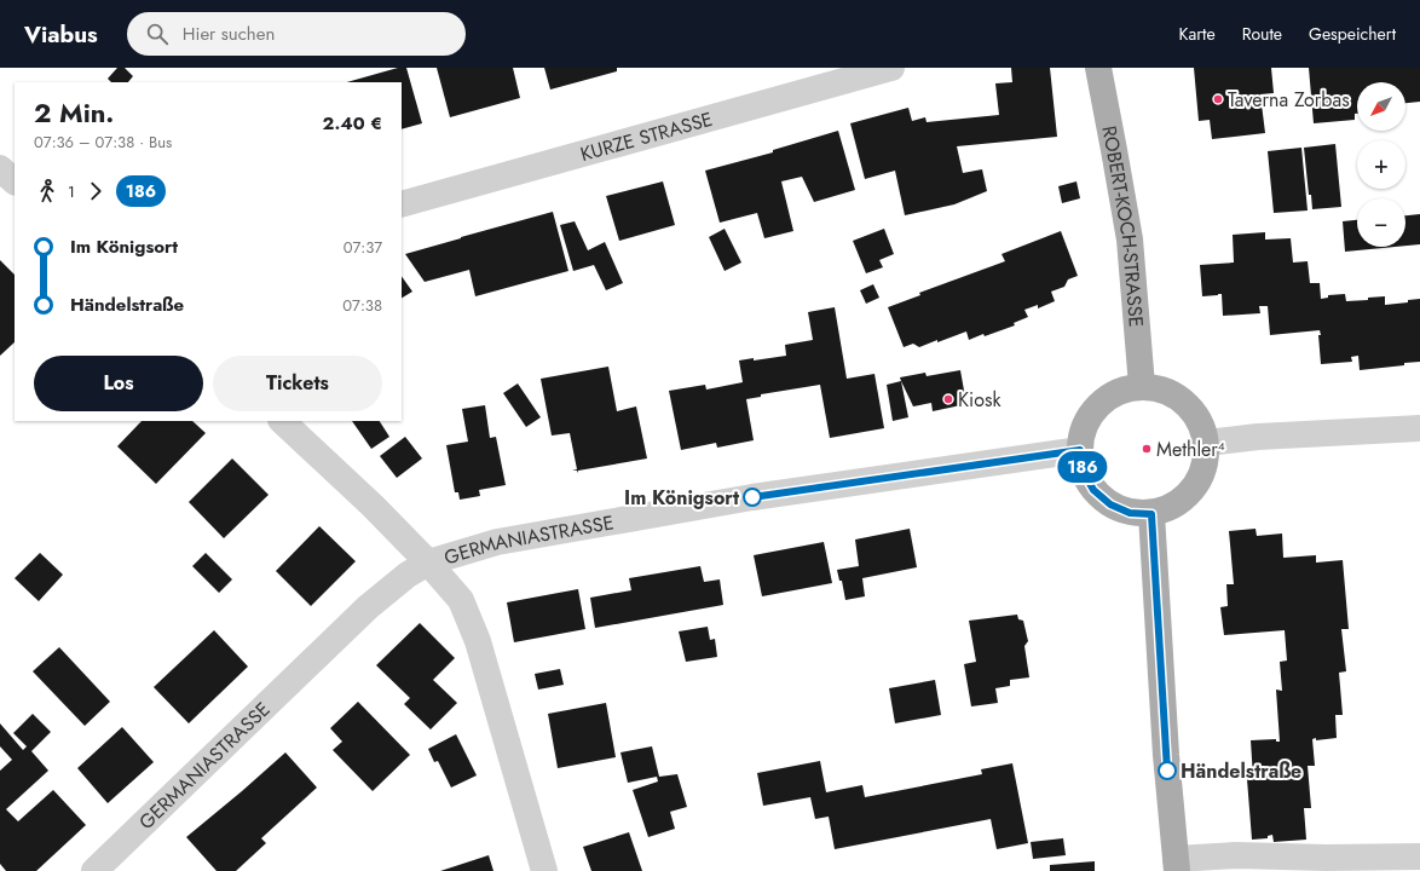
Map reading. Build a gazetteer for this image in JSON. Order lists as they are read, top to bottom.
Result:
{
  "streets": {
    "main road": ["ROBERT-KOCH-STRASSE"],
    "street": ["KURZE STRASSE", "GERMANIASTRASSE"]
  },
  "crossings": [
    ["ROBERT-KOCH-STRASSE", "GERMANIASTRASSE"]
  ],
  "places": [
    "Taverna Zorbas",
    "Kiosk",
    "Methler⁴",
    "Im Königsort",
    "Händelstraße"
  ],
  "lines": ["bus line 186"],
  "north": "bottom left",
  "page": {
    "header": "Viabus",
    "search": "Hier suchen",
    "nav": ["Karte", "Route", "Gespeichert"],
    "on_map": "186",
    "map_buttons": ["+", "−"],
    "heading": ["2 Min.", "07:36 – 07:38 · Bus", "2.40 €"],
    "legs": ["1", "186"],
    "list": [
      {
        "name": "Im Königsort",
        "value": "07:37"
      },
      {
        "name": "Händelstraße",
        "value": "07:38"
      }
    ],
    "buttons": ["Los", "Tickets"]
  }
}
